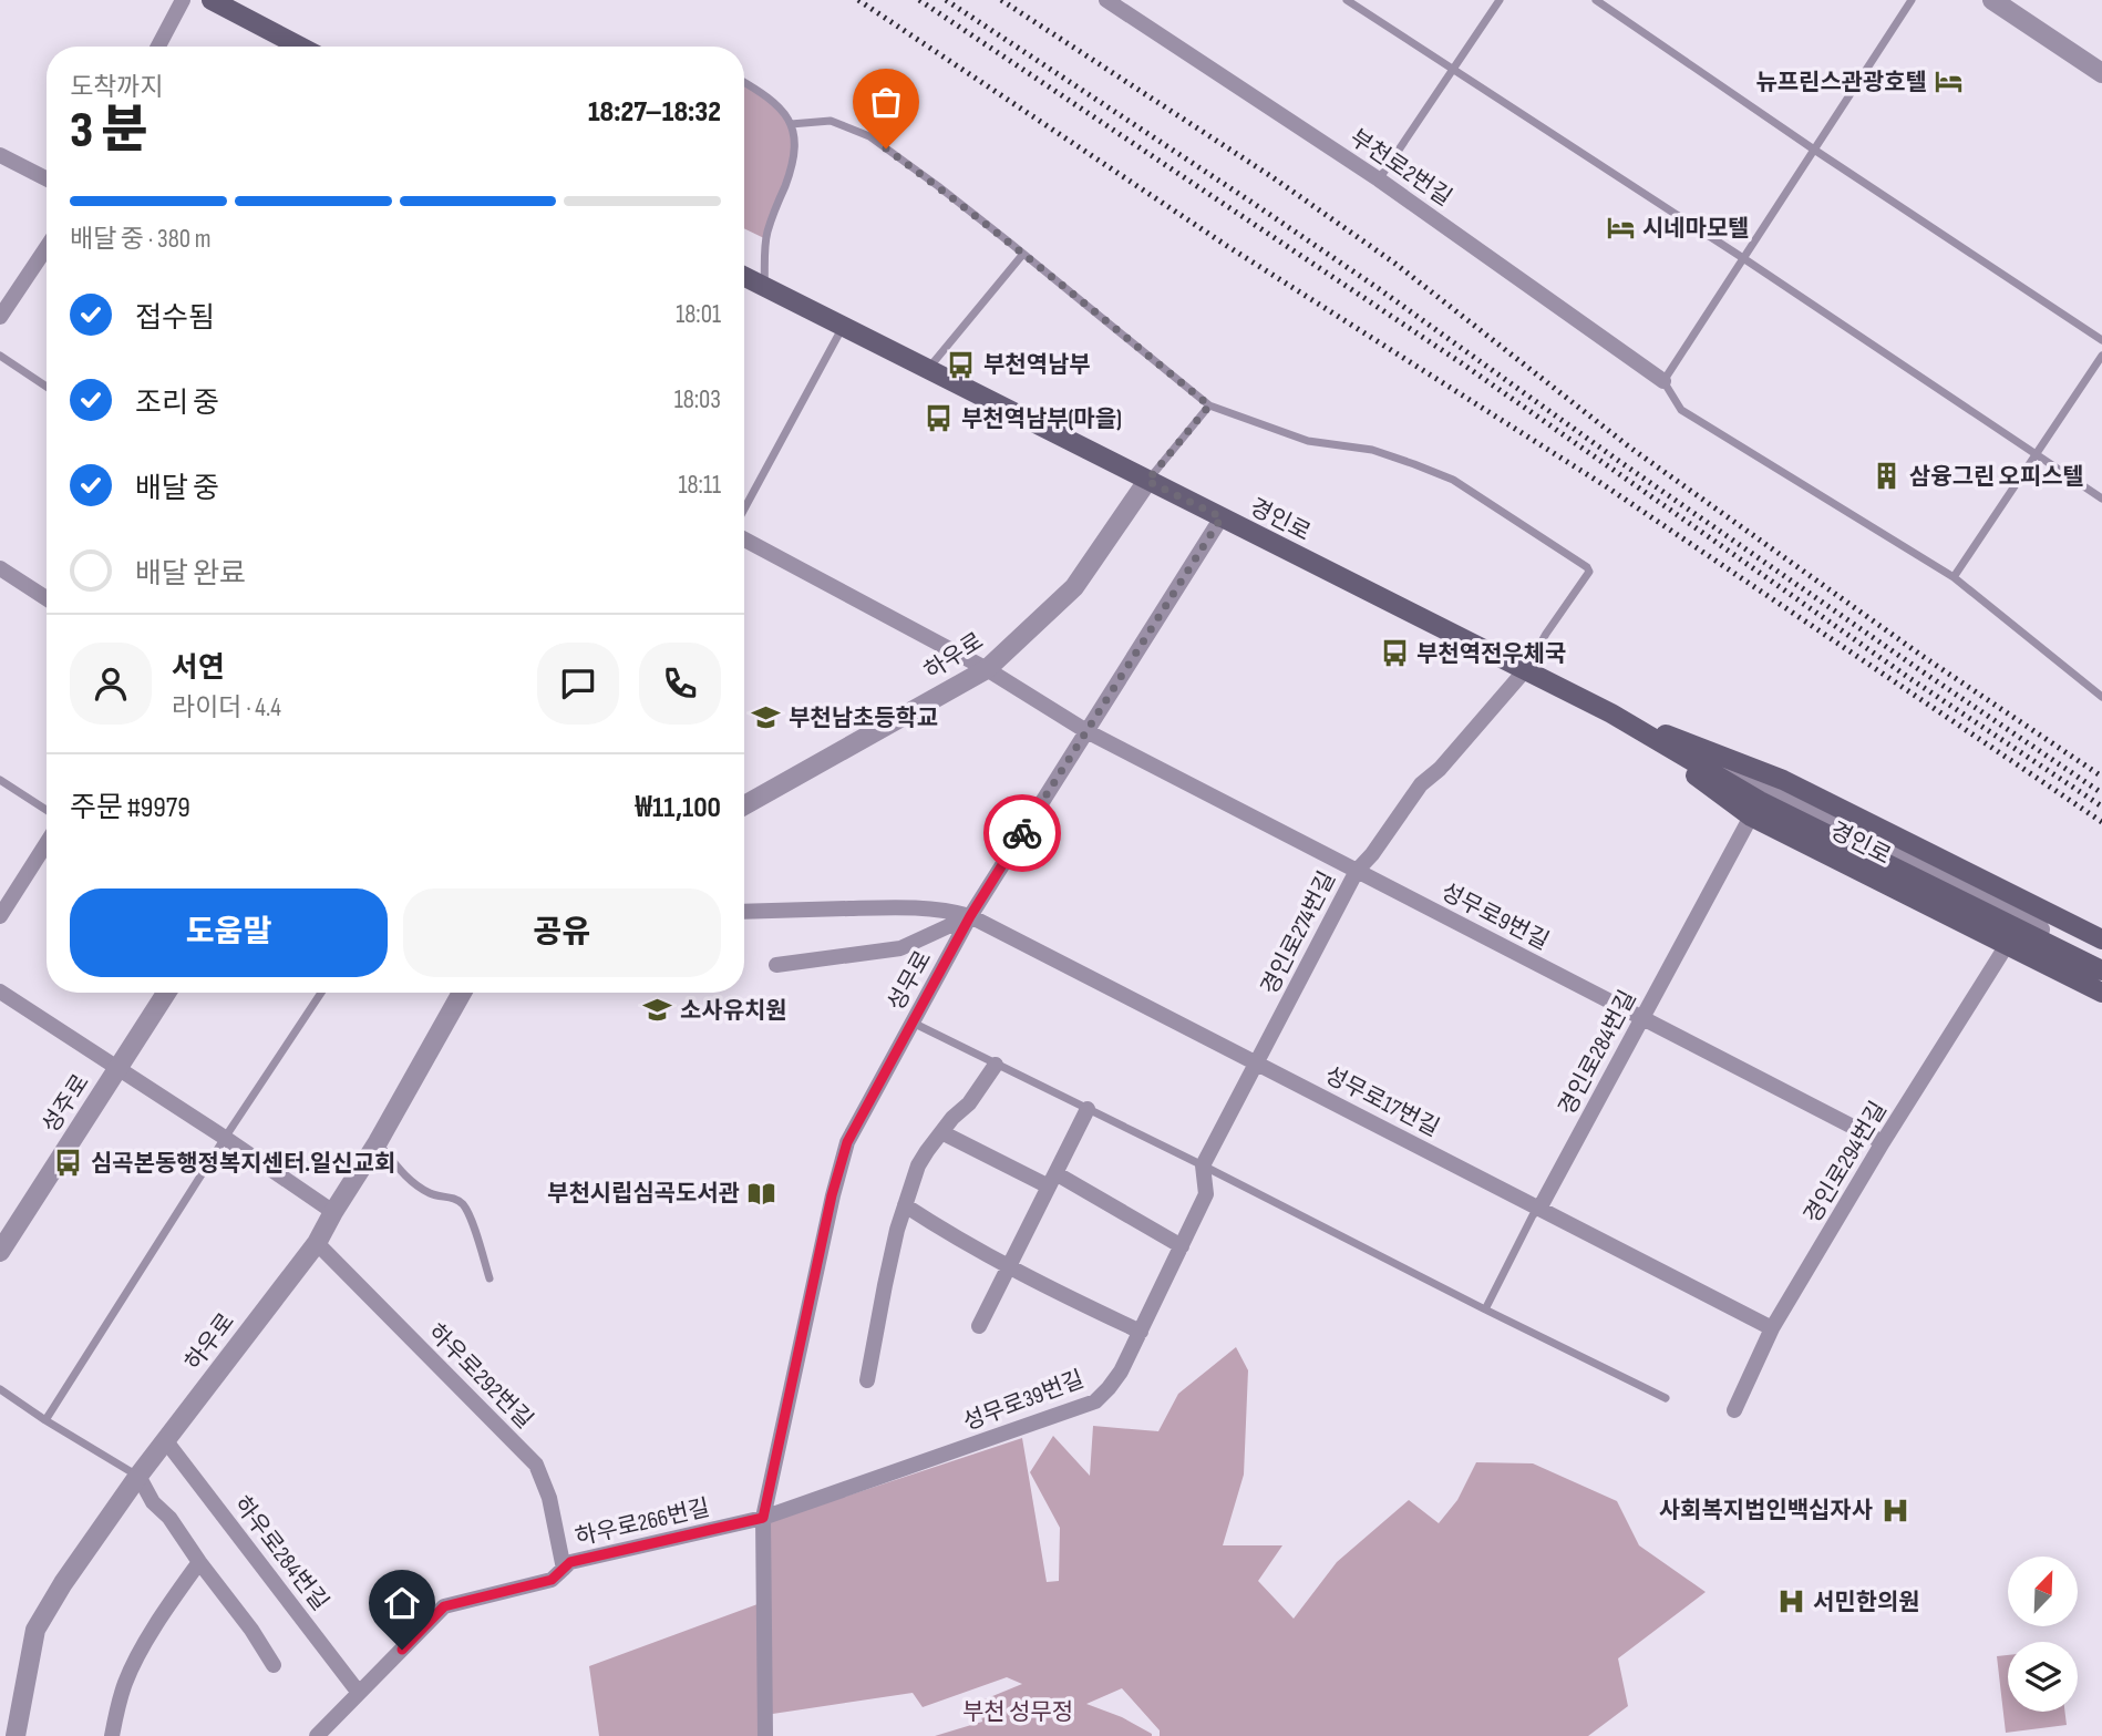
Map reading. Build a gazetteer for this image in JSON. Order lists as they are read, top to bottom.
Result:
{
  "streets": {
    "main road": ["경인로"],
    "street": [
      "부천로2번길",
      "하우로",
      "성무로9번길",
      "경인로274번길",
      "성무로",
      "경인로284번길",
      "성무로17번길",
      "성주로",
      "경인로294번길",
      "하우로292번길",
      "성무로39번길",
      "하우로266번길",
      "하우로284번길"
    ]
  },
  "crossings": [
    ["경인로", "하우로"],
    ["경인로", "경인로274번길"],
    ["경인로", "성무로"],
    ["경인로", "경인로284번길"],
    ["경인로", "경인로294번길"],
    ["하우로", "성무로9번길"],
    ["하우로", "하우로292번길"],
    ["하우로", "하우로284번길"],
    ["성무로9번길", "경인로274번길"],
    ["성무로9번길", "성무로"],
    ["성무로9번길", "경인로284번길"],
    ["성무로9번길", "경인로294번길"],
    ["경인로274번길", "성무로17번길"],
    ["경인로274번길", "성무로39번길"],
    ["성무로", "성무로17번길"],
    ["성무로", "성무로39번길"],
    ["성무로", "하우로266번길"],
    ["경인로284번길", "성무로17번길"],
    ["성무로17번길", "경인로294번길"],
    ["하우로292번길", "하우로266번길"],
    ["성무로39번길", "하우로266번길"],
    ["하우로266번길", "하우로284번길"]
  ],
  "parks": ["부천 성무정"],
  "places": {
    "hotel": ["뉴프린스관광호텔", "시네마모텔"],
    "bus stop": [
      "부천역남부",
      "부천역남부(마을)",
      "부천역전우체국",
      "심곡본동행정복지센터.일신교회"
    ],
    "building": ["삼융그린 오피스텔"],
    "school or university": ["부천남초등학교", "소사유치원"],
    "library": ["부천시립심곡도서관"],
    "hospital": ["사회복지법인백십자사", "서민한의원"]
  },
  "north": "top right",
  "page": {
    "heading": ["3 분", "도착까지", "18:27–18:32"],
    "panel": [
      "서연",
      "라이더 · 4.4",
      "주문 #9979",
      "₩11,100"
    ],
    "bar": "배달 중 · 380 m",
    "list": [
      ["접수됨", "18:01"],
      ["조리 중", "18:03"],
      ["배달 중", "18:11"],
      "배달 완료"
    ],
    "buttons": ["도움말", "공유"]
  }
}
